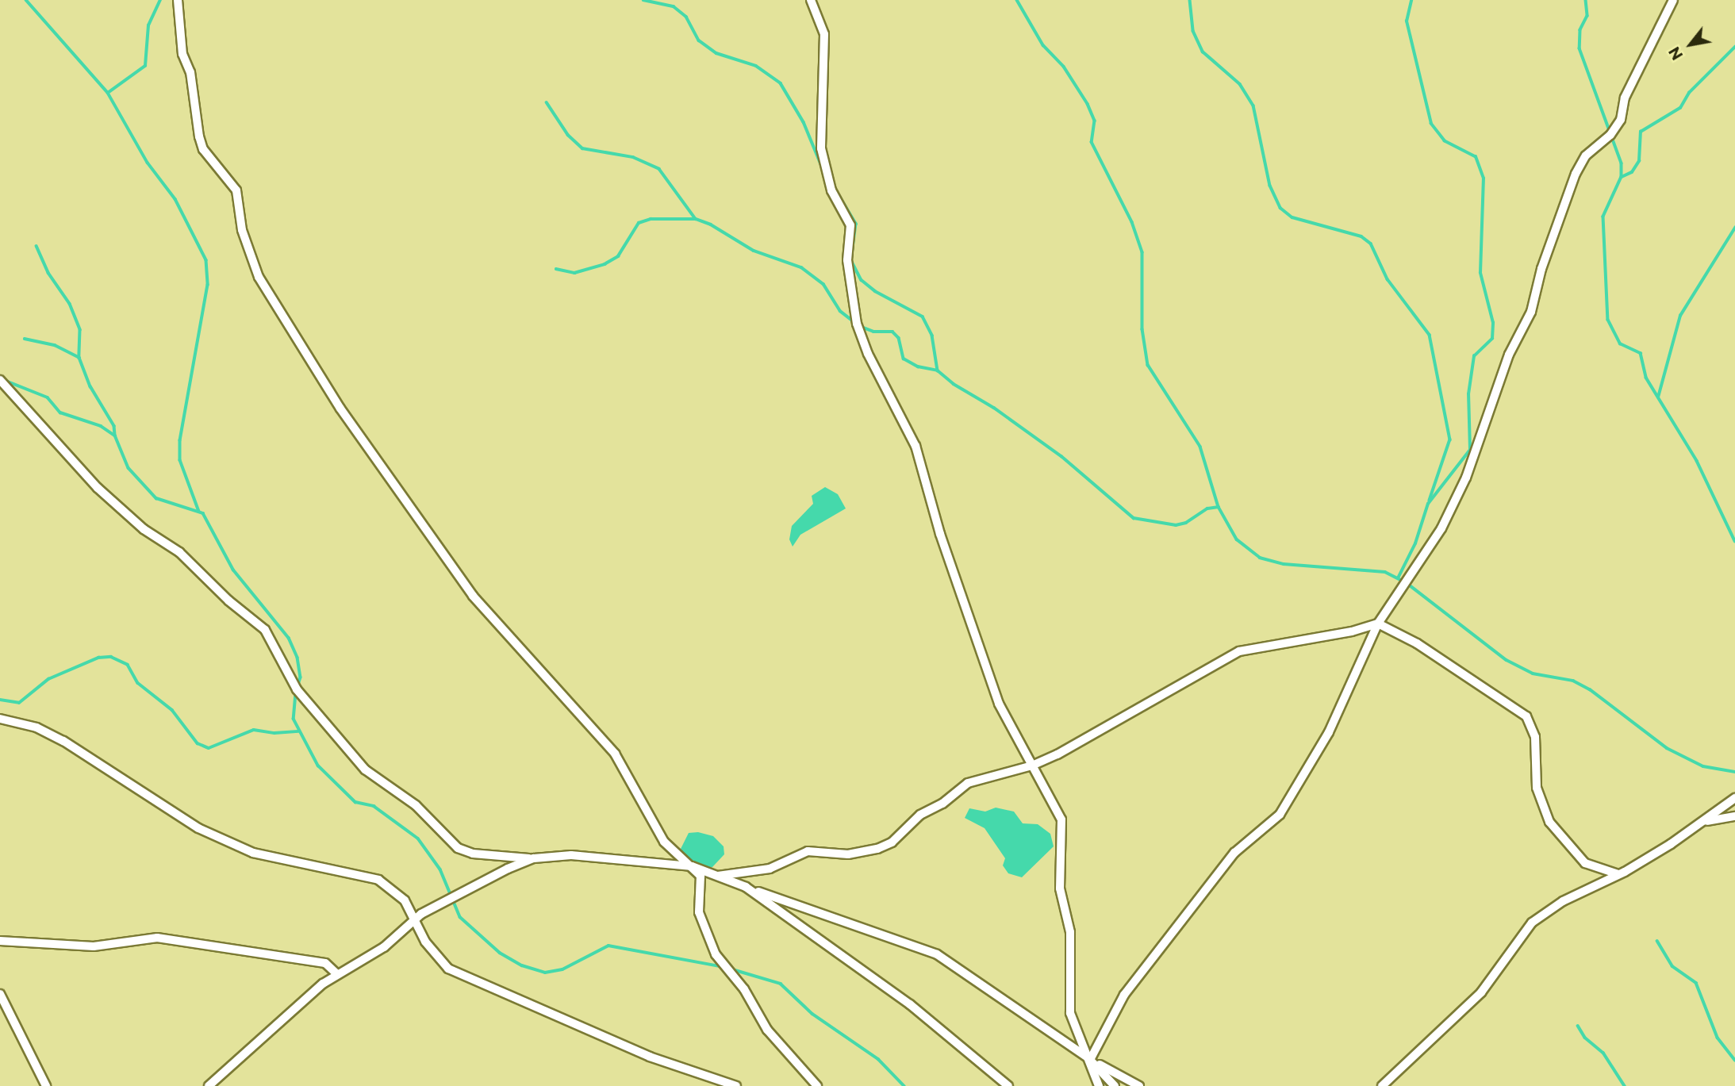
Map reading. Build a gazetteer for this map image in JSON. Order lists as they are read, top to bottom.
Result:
{
  "north": "bottom left"
}
